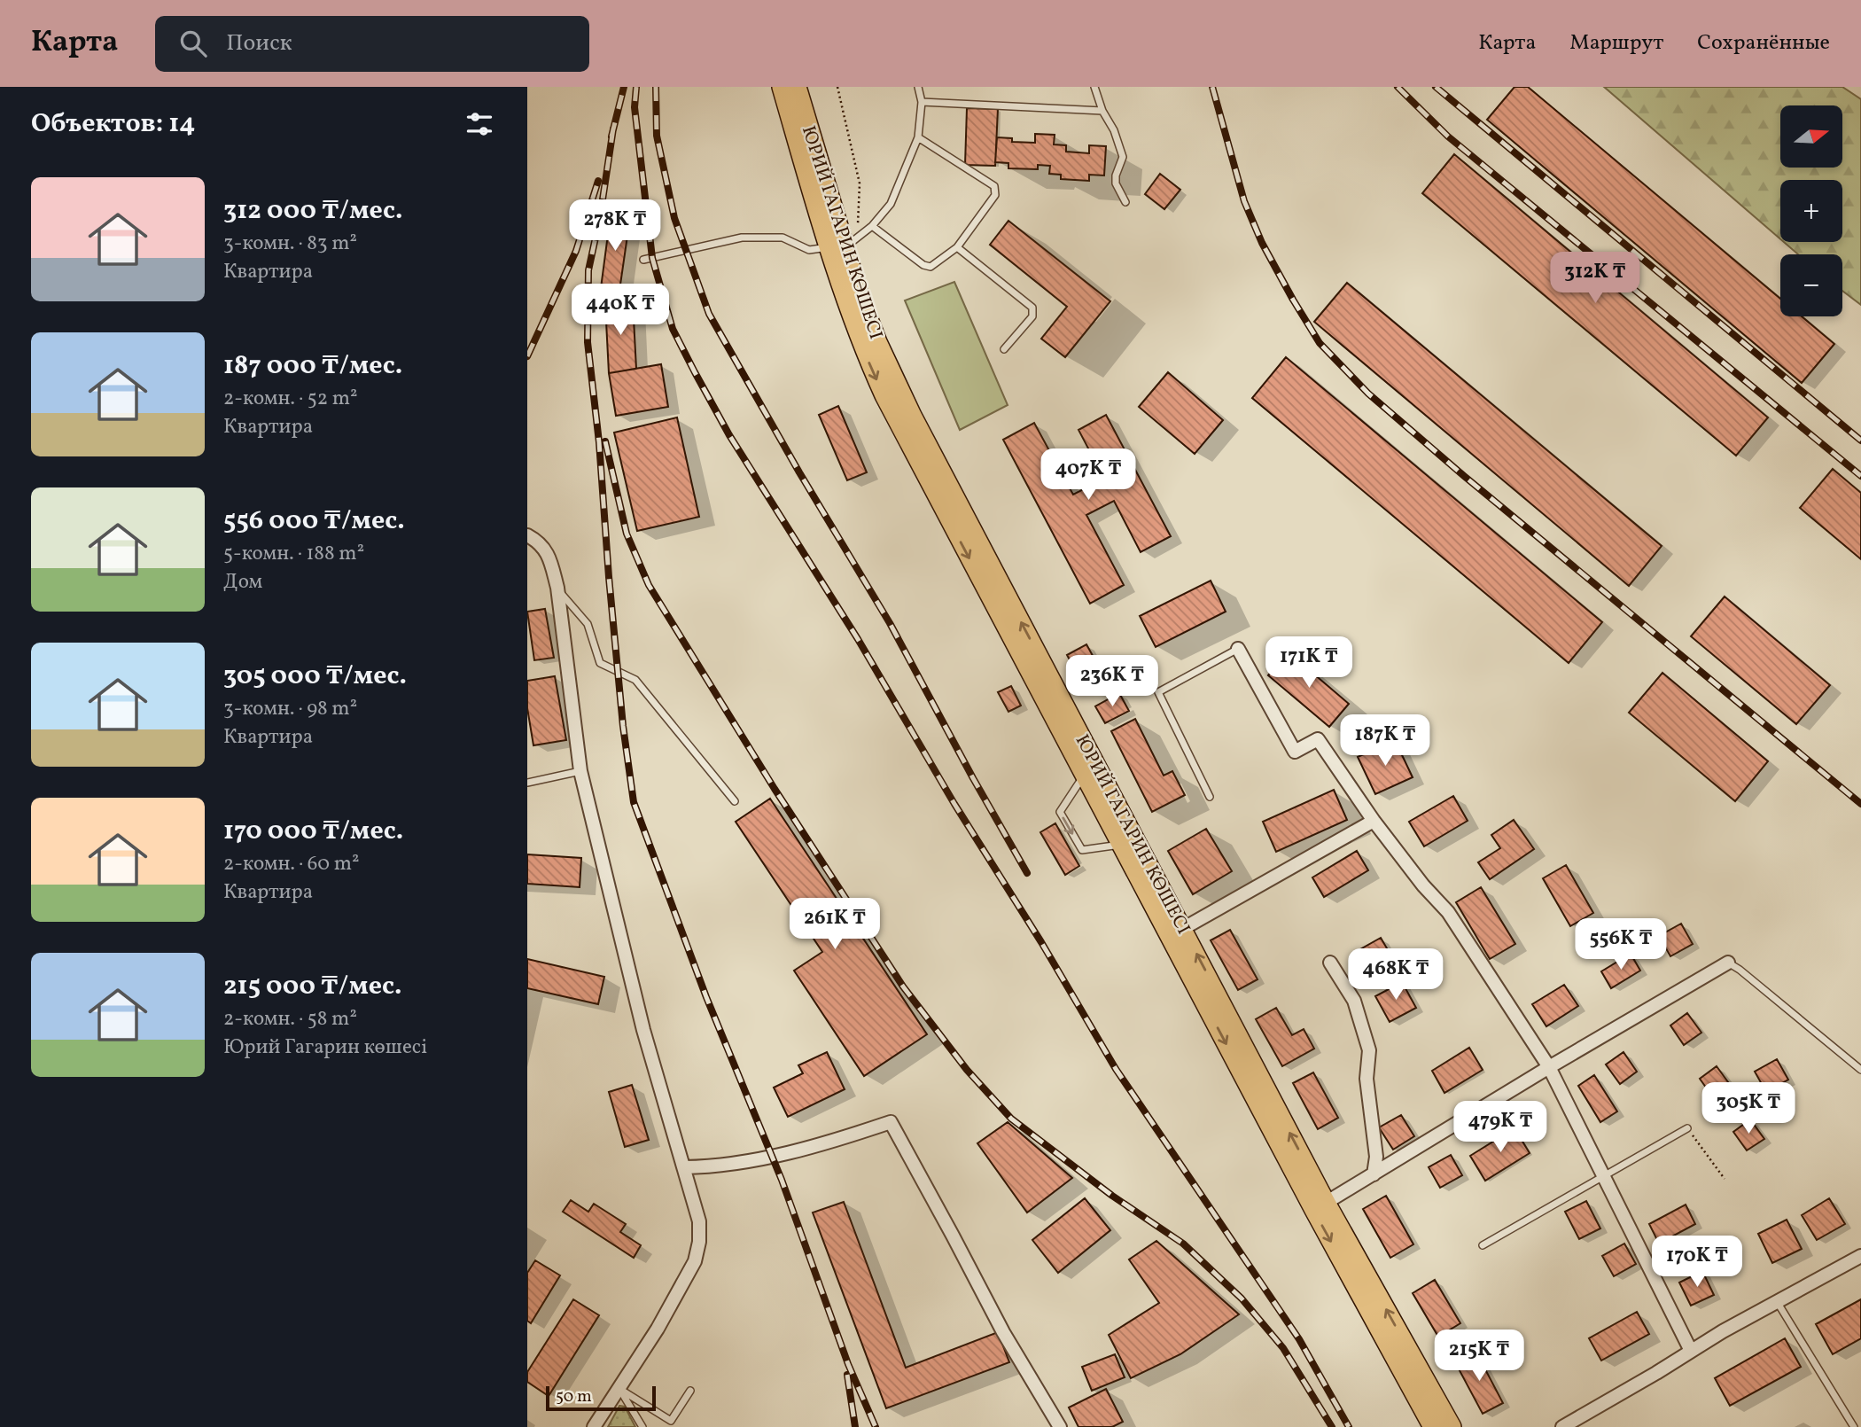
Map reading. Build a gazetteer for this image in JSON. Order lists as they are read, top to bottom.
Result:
{
  "streets": {
    "main road": ["ЮРИЙ ГАГАРИН КӨШЕСІ"]
  },
  "scale_bar": "50 m",
  "north": "right",
  "page": {
    "header": "Карта",
    "search": "Поиск",
    "nav": ["Карта", "Маршрут", "Сохранённые"],
    "heading": "Объектов: 14",
    "map_buttons": ["+", "−"],
    "list": [
      {
        "name": "312 000 ₸/мес.",
        "note": "3-комн. · 83 m² · Квартира"
      },
      {
        "name": "187 000 ₸/мес.",
        "note": "2-комн. · 52 m² · Квартира"
      },
      {
        "name": "556 000 ₸/мес.",
        "note": "5-комн. · 188 m² · Дом"
      },
      {
        "name": "305 000 ₸/мес.",
        "note": "3-комн. · 98 m² · Квартира"
      },
      {
        "name": "170 000 ₸/мес.",
        "note": "2-комн. · 60 m² · Квартира"
      },
      {
        "name": "215 000 ₸/мес.",
        "note": "2-комн. · 58 m² · Юрий Гагарин көшесі"
      }
    ],
    "price": [
      "278K ₸",
      "312K ₸",
      "440K ₸",
      "407K ₸",
      "171K ₸",
      "236K ₸",
      "187K ₸",
      "261K ₸",
      "556K ₸",
      "468K ₸",
      "305K ₸",
      "479K ₸",
      "170K ₸",
      "215K ₸"
    ],
    "scale": "50 m"
  }
}
